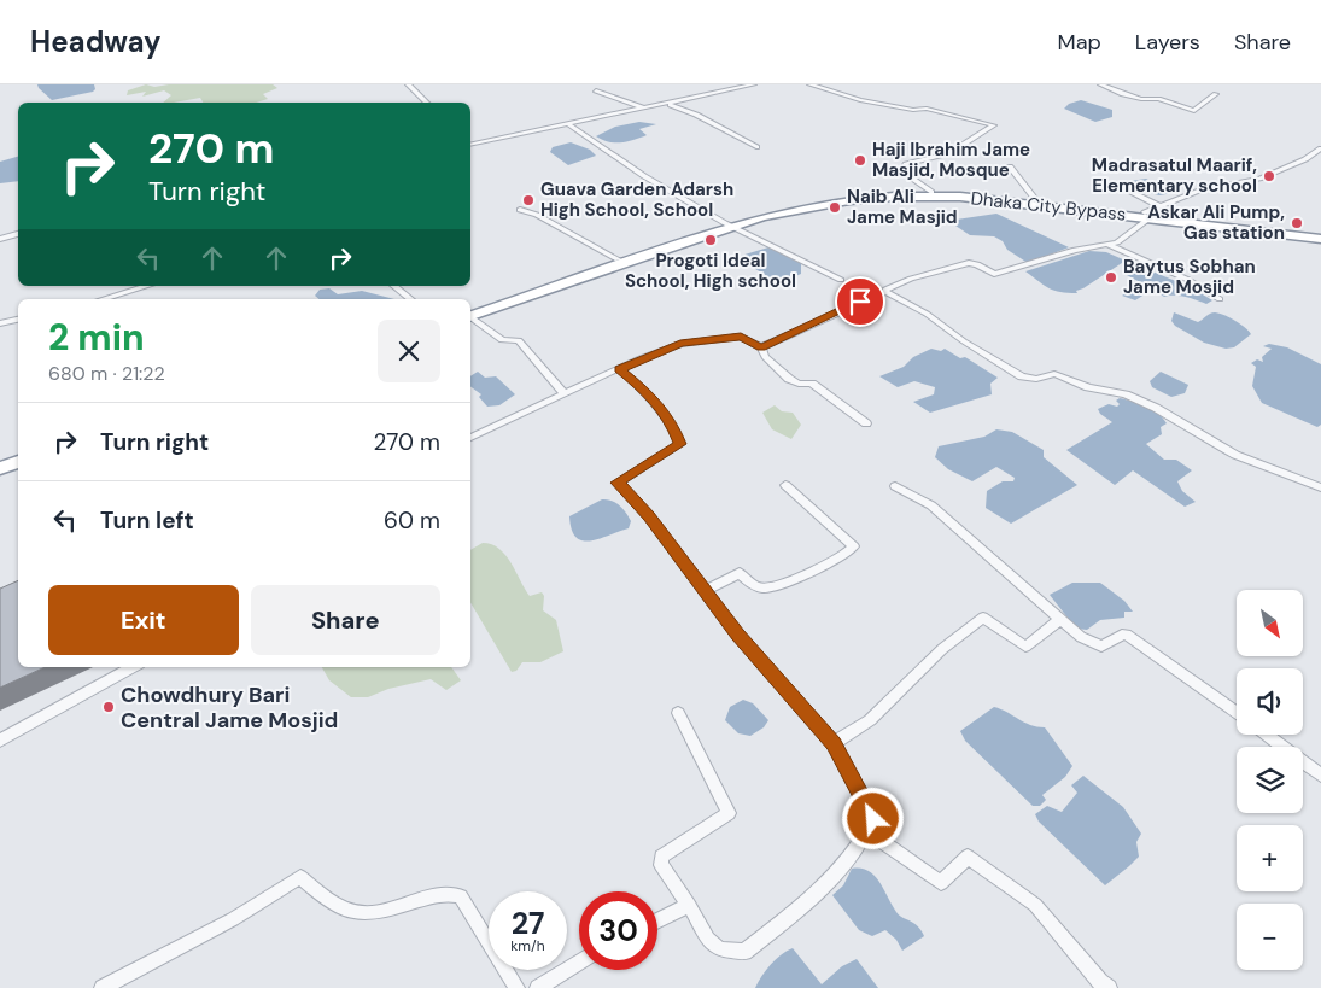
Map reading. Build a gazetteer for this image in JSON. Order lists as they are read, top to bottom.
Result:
{
  "streets": {
    "highway": ["Dhaka City Bypass"]
  },
  "places": [
    "Haji Ibrahim Jame Masjid, Mosque",
    "Madrasatul Maarif, Elementary school",
    "Guava Garden Adarsh High School, School",
    "Naib Ali Jame Masjid",
    "Askar Ali Pump, Gas station",
    "Progoti Ideal School, High school",
    "Baytus Sobhan Jame Mosjid",
    "Chowdhury Bari Central Jame Mosjid"
  ],
  "north": "bottom right",
  "page": {
    "header": "Headway",
    "nav": ["Map", "Layers", "Share"],
    "turn": ["270 m", "Turn right"],
    "heading": ["2 min", "680 m · 21:22"],
    "list": [
      {
        "name": "Turn right",
        "value": "270 m"
      },
      {
        "name": "Turn left",
        "value": "60 m"
      }
    ],
    "buttons": ["Exit", "Share"],
    "map_buttons": ["+", "−"],
    "speed": "27 km/h",
    "limit": "30"
  }
}
